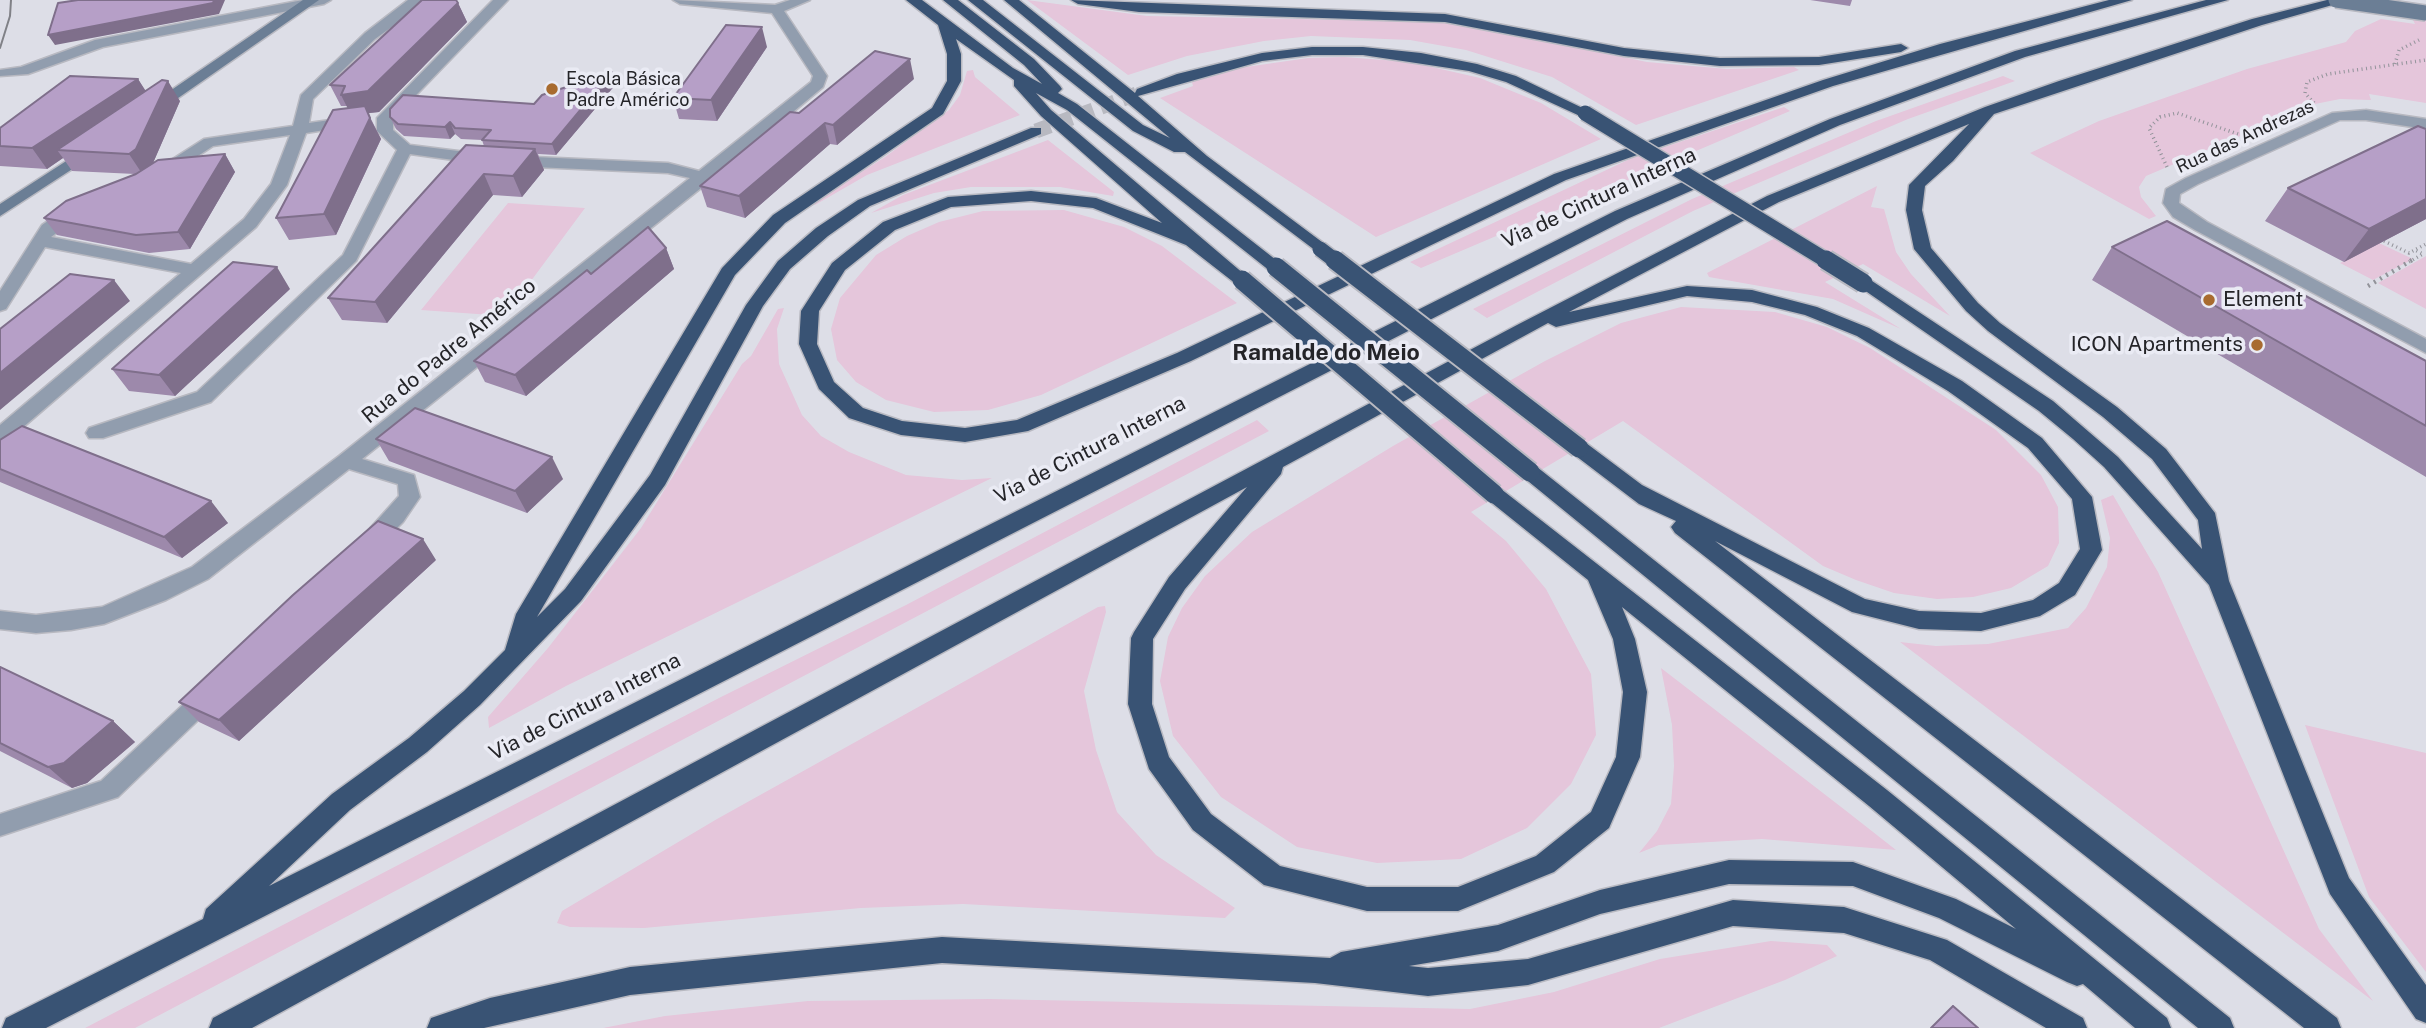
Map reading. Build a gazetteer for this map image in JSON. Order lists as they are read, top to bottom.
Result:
{
  "streets": {
    "highway": ["Via de Cintura Interna"],
    "street": ["Rua das Andrezas", "Rua do Padre Américo"]
  },
  "districts": ["Ramalde do Meio"],
  "places": ["Escola Básica Padre Américo", "Element", "ICON Apartments"]
}
